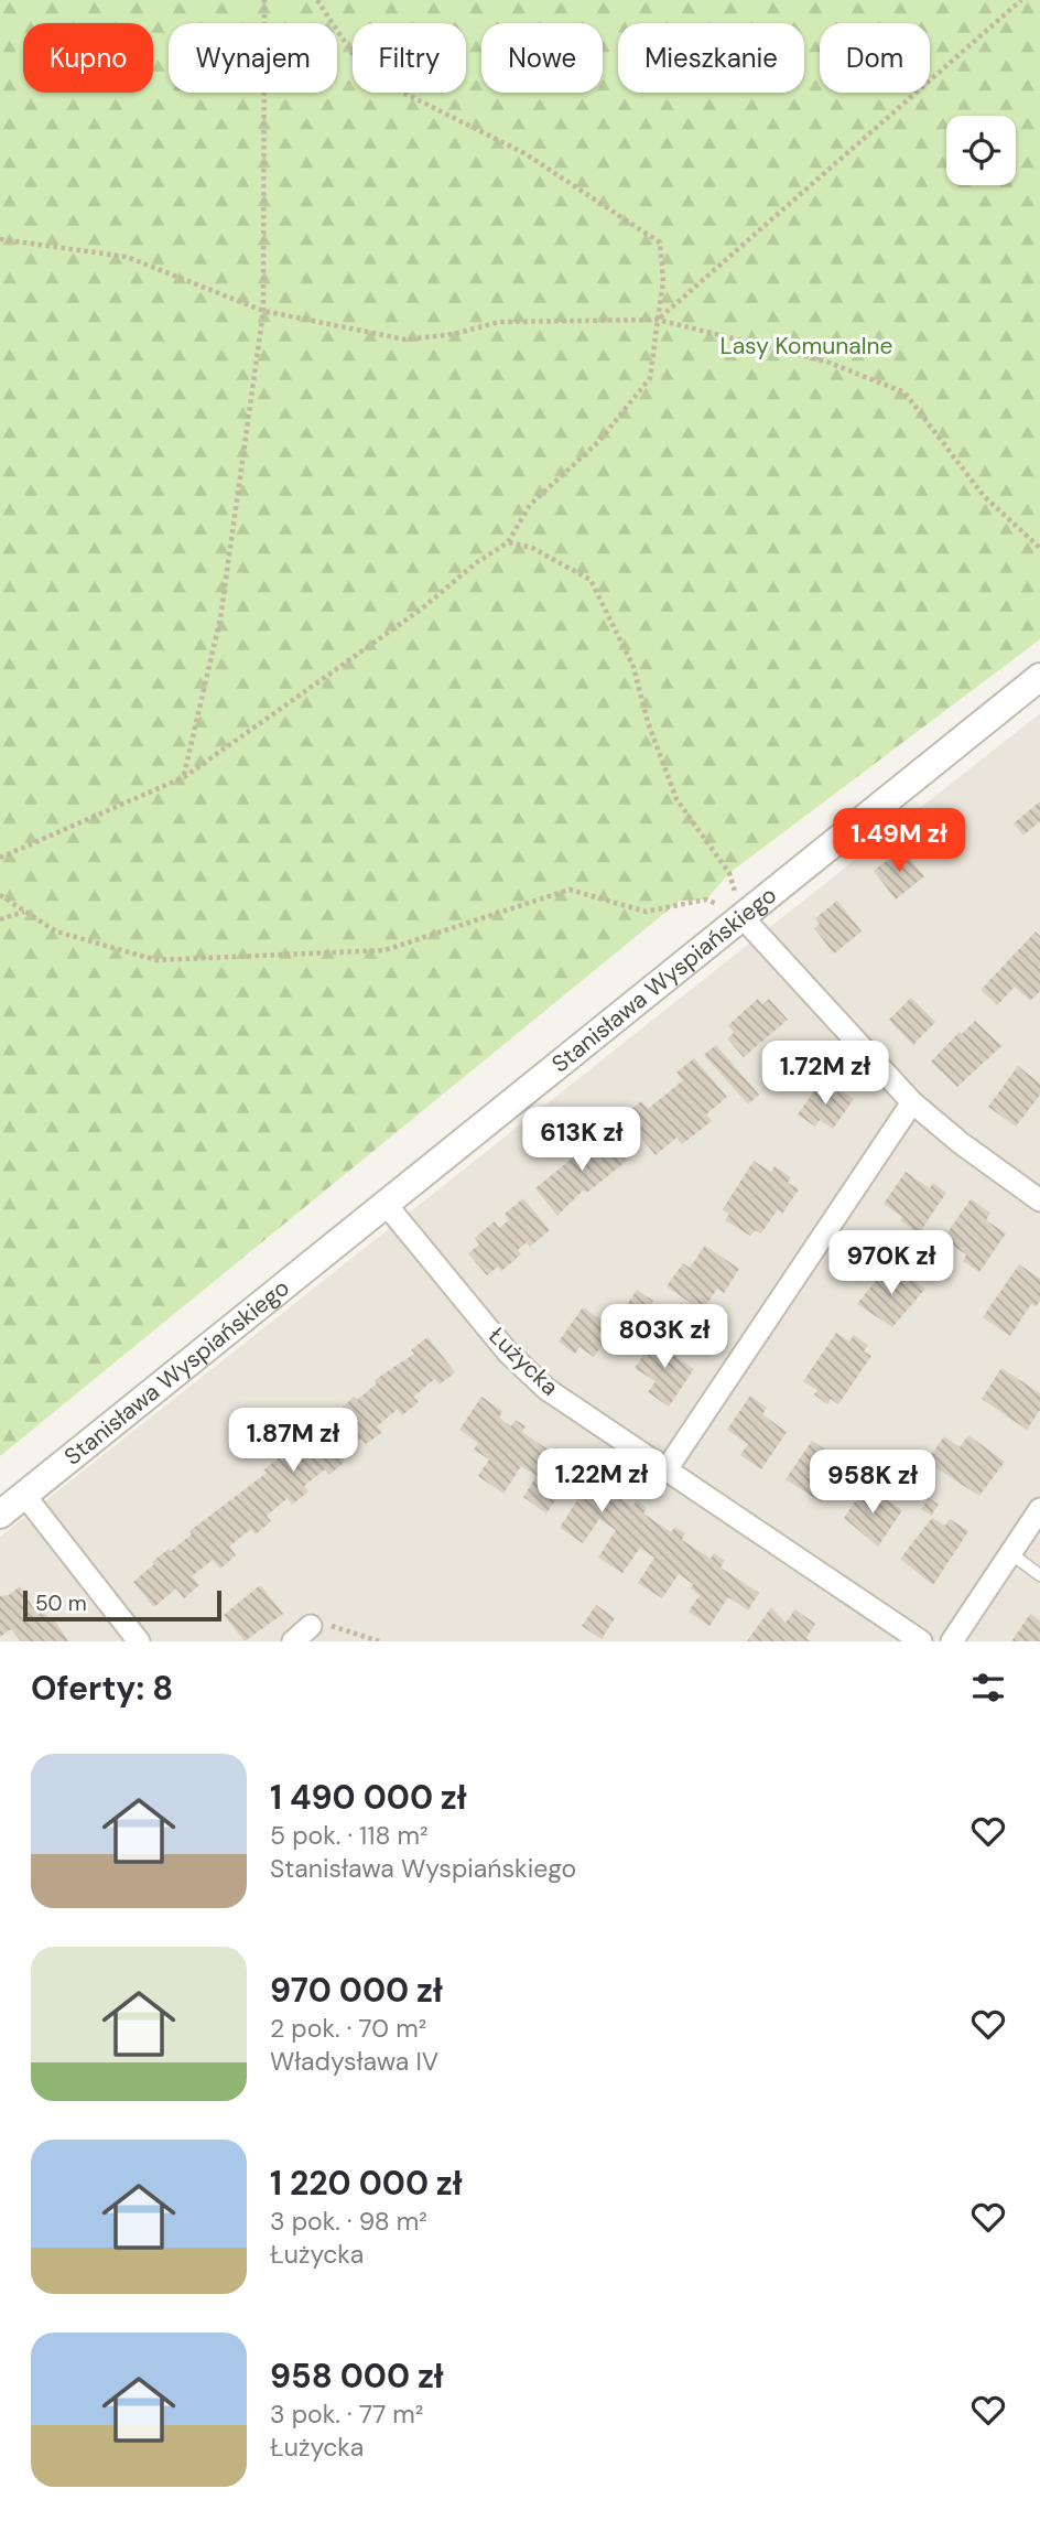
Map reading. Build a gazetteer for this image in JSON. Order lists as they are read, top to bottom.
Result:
{
  "streets": {
    "street": ["Stanisława Wyspiańskiego", "Łużycka"]
  },
  "crossings": [
    ["Stanisława Wyspiańskiego", "Łużycka"]
  ],
  "parks": ["Lasy Komunalne"],
  "scale_bar": "50 m",
  "page": {
    "chip": [
      "Kupno",
      "Wynajem",
      "Filtry",
      "Nowe",
      "Mieszkanie",
      "Dom"
    ],
    "price": [
      "1.49M zł",
      "1.72M zł",
      "613K zł",
      "970K zł",
      "803K zł",
      "1.87M zł",
      "1.22M zł",
      "958K zł"
    ],
    "scale": "50 m",
    "heading": "Oferty: 8",
    "list": [
      {
        "name": "1 490 000 zł",
        "note": "5 pok. · 118 m² · Stanisława Wyspiańskiego"
      },
      {
        "name": "970 000 zł",
        "note": "2 pok. · 70 m² · Władysława IV"
      },
      {
        "name": "1 220 000 zł",
        "note": "3 pok. · 98 m² · Łużycka"
      },
      {
        "name": "958 000 zł",
        "note": "3 pok. · 77 m² · Łużycka"
      }
    ]
  }
}
